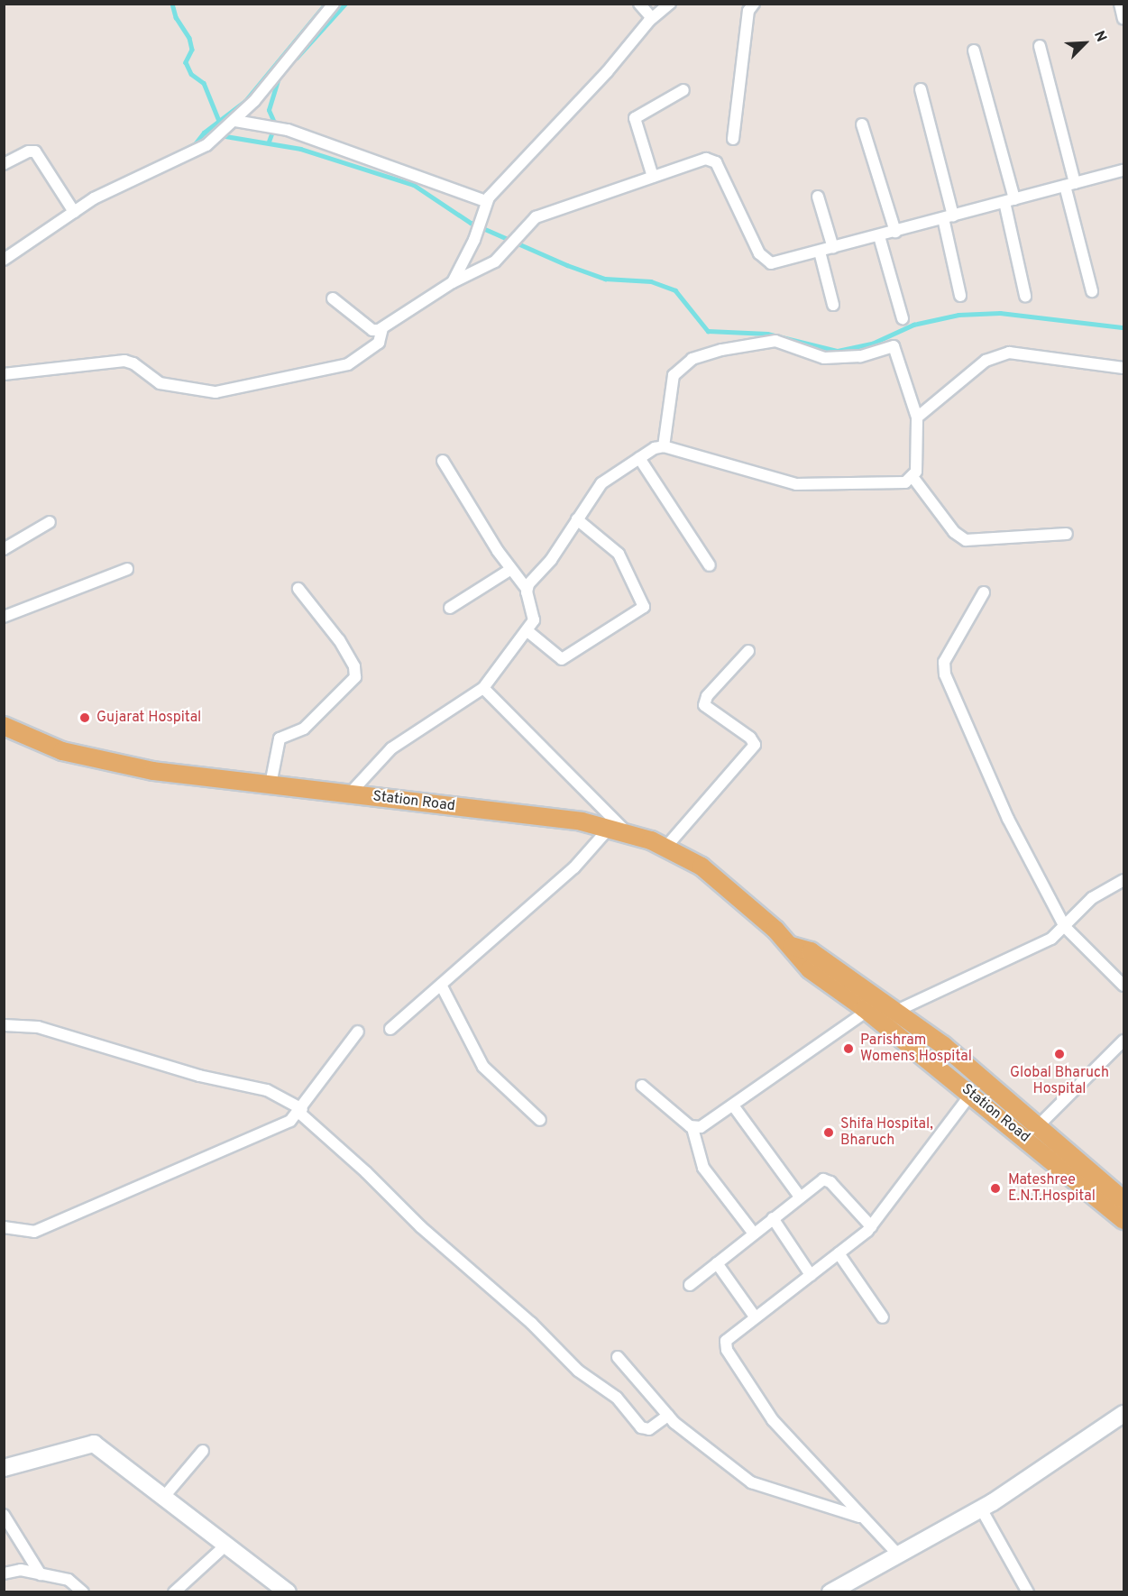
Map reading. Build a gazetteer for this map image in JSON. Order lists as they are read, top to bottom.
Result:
{
  "streets": {
    "main road": ["Station Road"]
  },
  "places": [
    "Gujarat Hospital",
    "Parishram Womens Hospital",
    "Global Bharuch Hospital",
    "Shifa Hospital, Bharuch",
    "Mateshree E.N.T.Hospital"
  ],
  "north": "top right"
}
